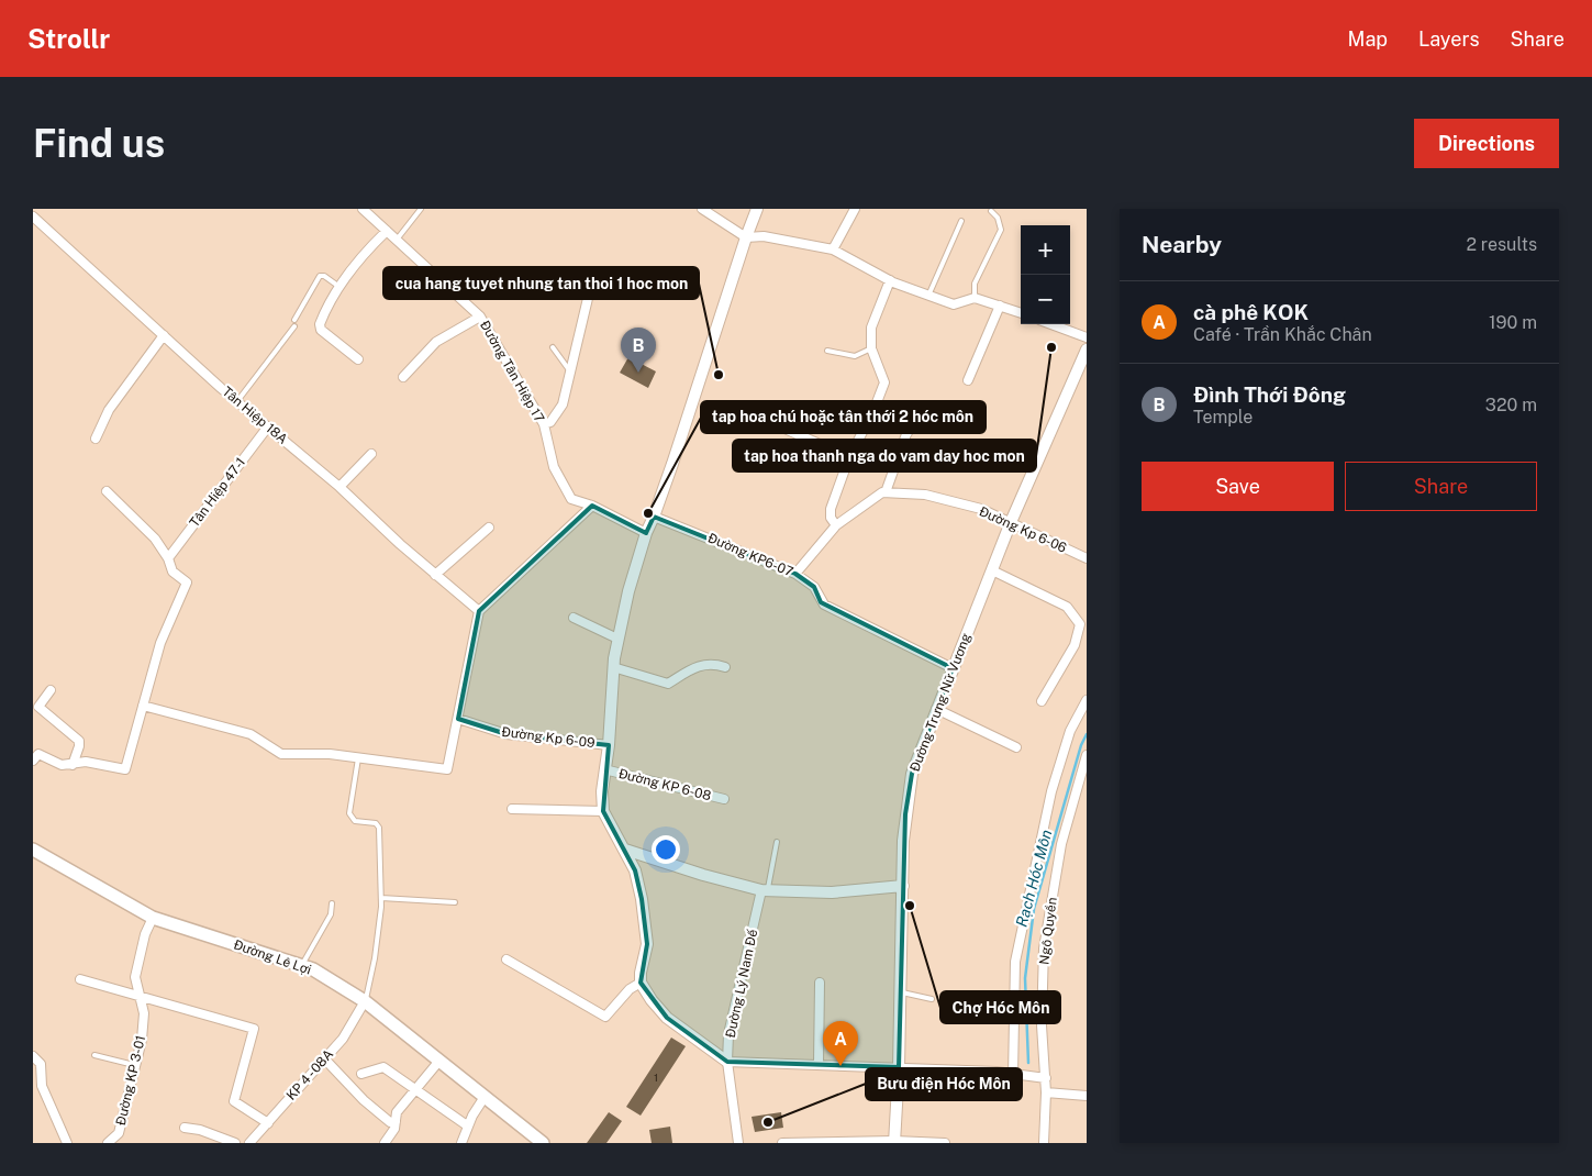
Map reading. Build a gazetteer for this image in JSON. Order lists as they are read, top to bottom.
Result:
{
  "streets": {
    "main road": ["Đường Lê Lợi"],
    "street": [
      "Đường Tân Hiệp 17",
      "Tân Hiệp 18A",
      "Tân Hiệp 47-1",
      "Đường Kp 6-06",
      "Đường KP6-07",
      "Đường Trưng Nữ Vương",
      "Đường Kp 6-09",
      "Đường KP 6-08",
      "Ngô Quyền",
      "Đường Lý Nam Đế",
      "KP 4 - 08A",
      "Đường KP 3-01"
    ]
  },
  "crossings": [
    ["Tân Hiệp 18A", "Tân Hiệp 47-1"],
    ["Đường Kp 6-06", "Đường Trưng Nữ Vương"],
    ["Đường KP6-07", "Đường Trưng Nữ Vương"],
    ["Đường Lê Lợi", "KP 4 - 08A"],
    ["Đường Lê Lợi", "Đường KP 3-01"]
  ],
  "water": ["Rạch Hóc Môn"],
  "places": [
    "tap hoa thanh nga do vam day hoc mon",
    "cua hang tuyet nhung tan thoi 1 hoc mon",
    "tap hoa chú hoặc tân thới 2 hóc môn",
    "Chợ Hóc Môn",
    "Bưu điện Hóc Môn"
  ],
  "house_numbers": ["1"],
  "page": {
    "header": "Strollr",
    "nav": ["Map", "Layers", "Share"],
    "buttons": [
      "Directions",
      ["Save", "Share"]
    ],
    "title": "Find us",
    "heading": ["Nearby", "2 results"],
    "map_buttons": ["+", "−"],
    "list": [
      {
        "mark": "A",
        "name": "cà phê KOK",
        "note": "Café · Trần Khắc Chân",
        "value": "190 m"
      },
      {
        "mark": "B",
        "name": "Đình Thới Đông",
        "note": "Temple",
        "value": "320 m"
      }
    ],
    "pins": ["B", "A"]
  }
}
